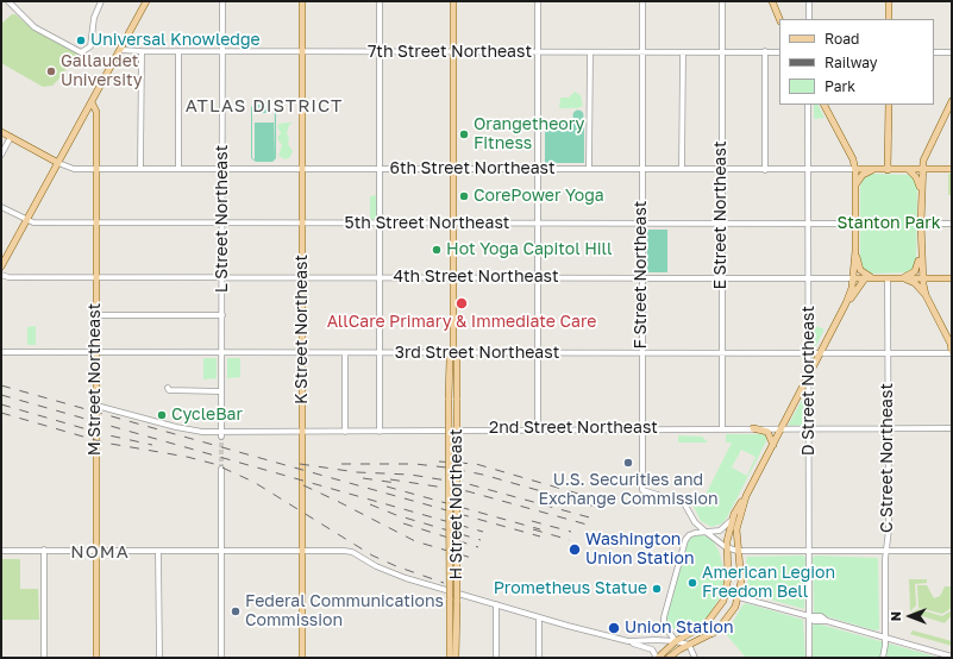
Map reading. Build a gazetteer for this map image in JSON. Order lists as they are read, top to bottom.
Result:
{
  "streets": {
    "main road": [
      "6th Street Northeast",
      "4th Street Northeast",
      "K Street Northeast",
      "M Street Northeast",
      "H Street Northeast"
    ],
    "street": [
      "7th Street Northeast",
      "E Street Northeast",
      "L Street Northeast",
      "5th Street Northeast",
      "F Street Northeast",
      "3rd Street Northeast",
      "D Street Northeast",
      "2nd Street Northeast",
      "C Street Northeast"
    ]
  },
  "crossings": [
    ["7th Street Northeast", "E Street Northeast"],
    ["7th Street Northeast", "L Street Northeast"],
    ["7th Street Northeast", "F Street Northeast"],
    ["7th Street Northeast", "K Street Northeast"],
    ["7th Street Northeast", "H Street Northeast"],
    ["6th Street Northeast", "E Street Northeast"],
    ["6th Street Northeast", "L Street Northeast"],
    ["6th Street Northeast", "F Street Northeast"],
    ["6th Street Northeast", "K Street Northeast"],
    ["6th Street Northeast", "M Street Northeast"],
    ["6th Street Northeast", "D Street Northeast"],
    ["6th Street Northeast", "H Street Northeast"],
    ["E Street Northeast", "5th Street Northeast"],
    ["E Street Northeast", "4th Street Northeast"],
    ["E Street Northeast", "3rd Street Northeast"],
    ["E Street Northeast", "2nd Street Northeast"],
    ["L Street Northeast", "5th Street Northeast"],
    ["L Street Northeast", "4th Street Northeast"],
    ["L Street Northeast", "3rd Street Northeast"],
    ["L Street Northeast", "2nd Street Northeast"],
    ["5th Street Northeast", "F Street Northeast"],
    ["5th Street Northeast", "K Street Northeast"],
    ["5th Street Northeast", "M Street Northeast"],
    ["5th Street Northeast", "D Street Northeast"],
    ["5th Street Northeast", "H Street Northeast"],
    ["F Street Northeast", "4th Street Northeast"],
    ["F Street Northeast", "3rd Street Northeast"],
    ["F Street Northeast", "2nd Street Northeast"],
    ["4th Street Northeast", "K Street Northeast"],
    ["4th Street Northeast", "M Street Northeast"],
    ["4th Street Northeast", "D Street Northeast"],
    ["4th Street Northeast", "C Street Northeast"],
    ["4th Street Northeast", "H Street Northeast"],
    ["K Street Northeast", "3rd Street Northeast"],
    ["K Street Northeast", "2nd Street Northeast"],
    ["3rd Street Northeast", "M Street Northeast"],
    ["3rd Street Northeast", "D Street Northeast"],
    ["3rd Street Northeast", "C Street Northeast"],
    ["3rd Street Northeast", "H Street Northeast"],
    ["M Street Northeast", "2nd Street Northeast"],
    ["D Street Northeast", "2nd Street Northeast"],
    ["2nd Street Northeast", "C Street Northeast"]
  ],
  "districts": ["ATLAS DISTRICT", "NOMA"],
  "parks": ["Stanton Park"],
  "places": [
    "Universal Knowledge",
    "Gallaudet University",
    "Orangetheory Fitness",
    "CorePower Yoga",
    "Hot Yoga Capitol Hill",
    "AllCare Primary & Immediate Care",
    "CycleBar",
    "U.S. Securities and Exchange Commission",
    "Washington Union Station",
    "American Legion Freedom Bell",
    "Prometheus Statue",
    "Federal Communications Commission",
    "Union Station"
  ],
  "legend": ["Road", "Railway", "Park"],
  "north": "left"
}
